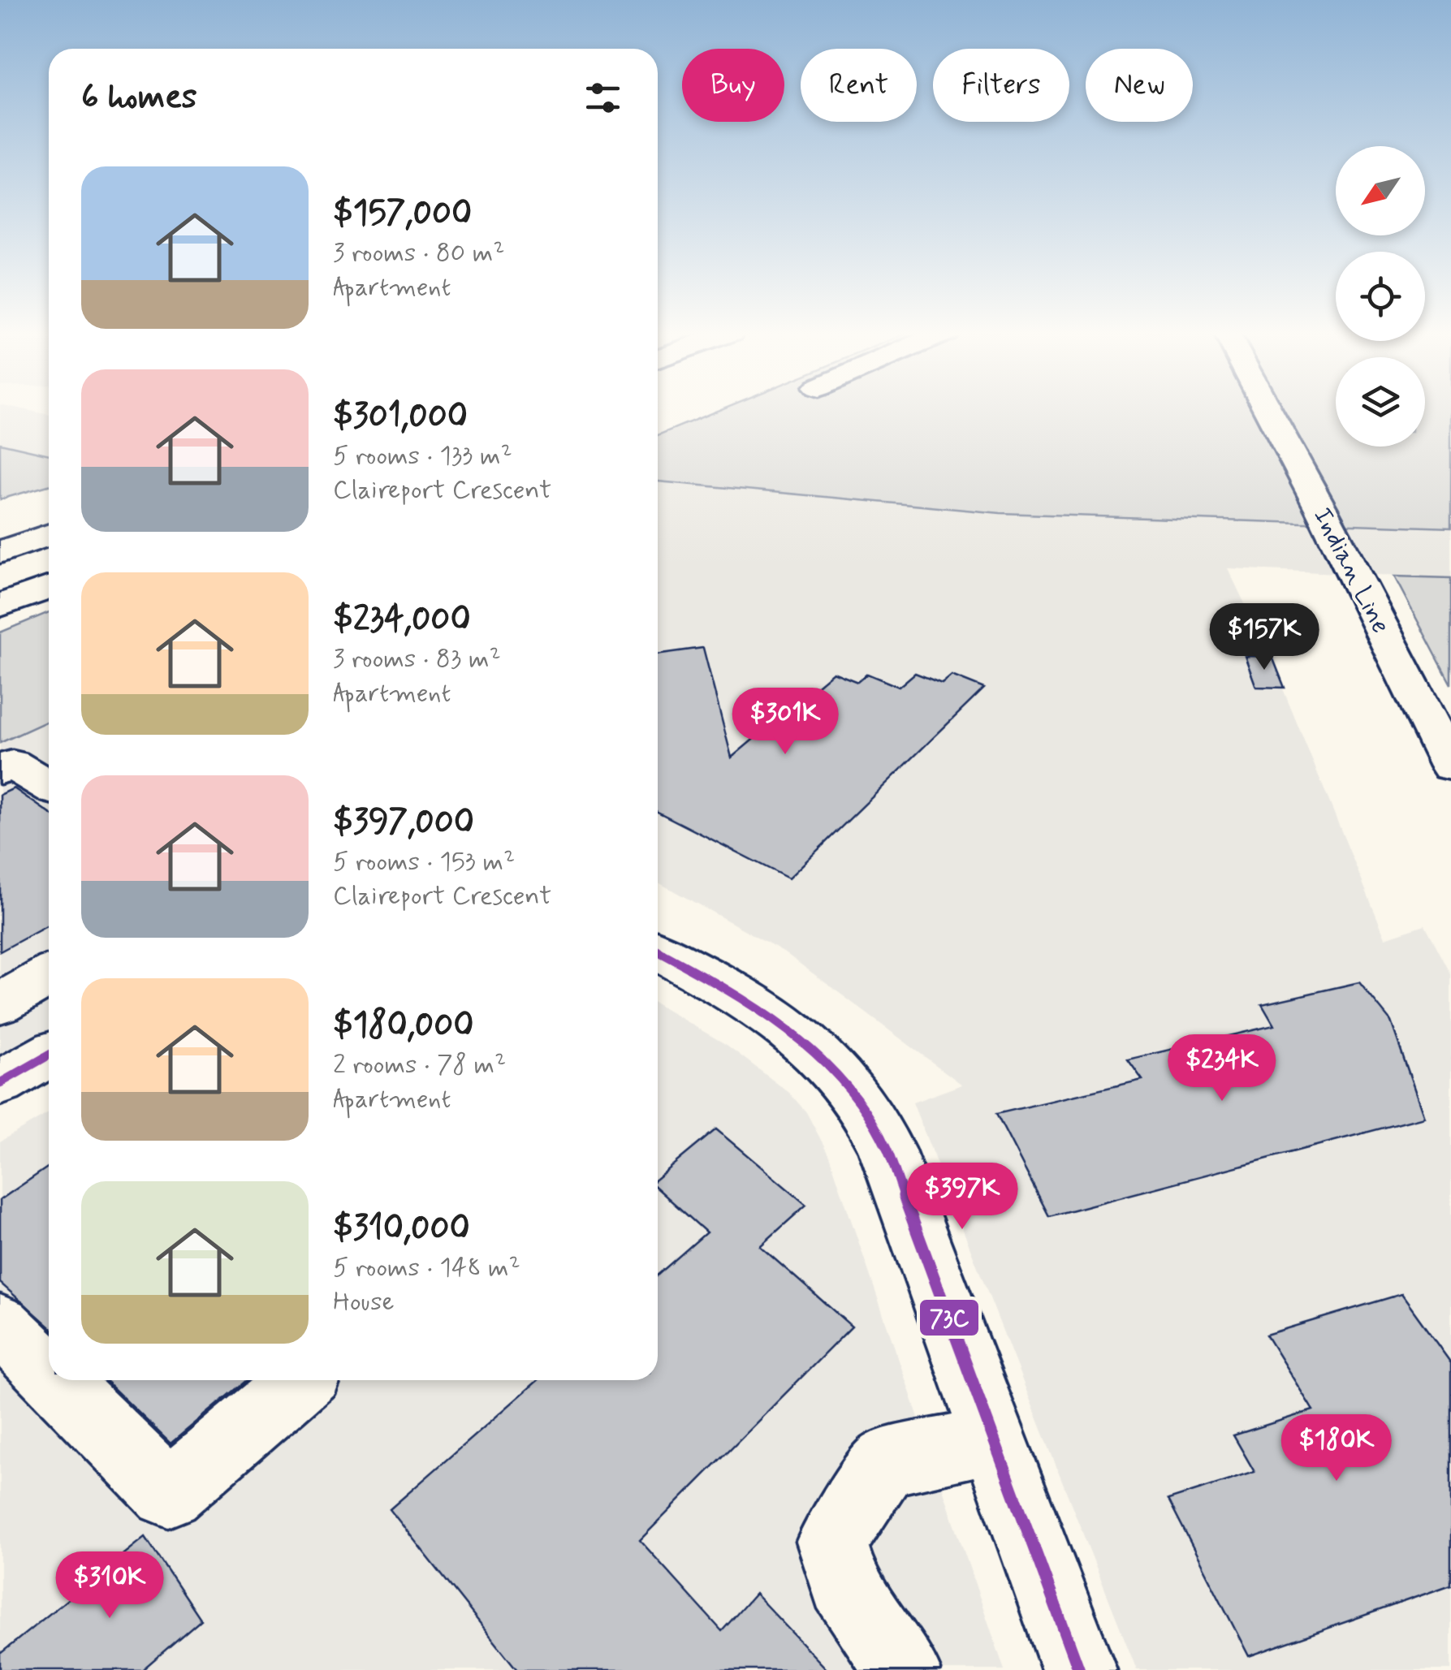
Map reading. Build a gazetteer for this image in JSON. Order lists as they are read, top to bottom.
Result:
{
  "streets": {
    "main road": ["Indian Line"]
  },
  "lines": ["transit line 73C"],
  "north": "bottom left",
  "page": {
    "chip": [
      "Buy",
      "Rent",
      "Filters",
      "New"
    ],
    "heading": "6 homes",
    "list": [
      {
        "name": "$157,000",
        "note": "3 rooms · 80 m² · Apartment"
      },
      {
        "name": "$301,000",
        "note": "5 rooms · 133 m² · Claireport Crescent"
      },
      {
        "name": "$234,000",
        "note": "3 rooms · 83 m² · Apartment"
      },
      {
        "name": "$397,000",
        "note": "5 rooms · 153 m² · Claireport Crescent"
      },
      {
        "name": "$180,000",
        "note": "2 rooms · 78 m² · Apartment"
      },
      {
        "name": "$310,000",
        "note": "5 rooms · 148 m² · House"
      }
    ],
    "price": [
      "$157K",
      "$301K",
      "$234K",
      "$397K",
      "$180K",
      "$310K"
    ]
  }
}
